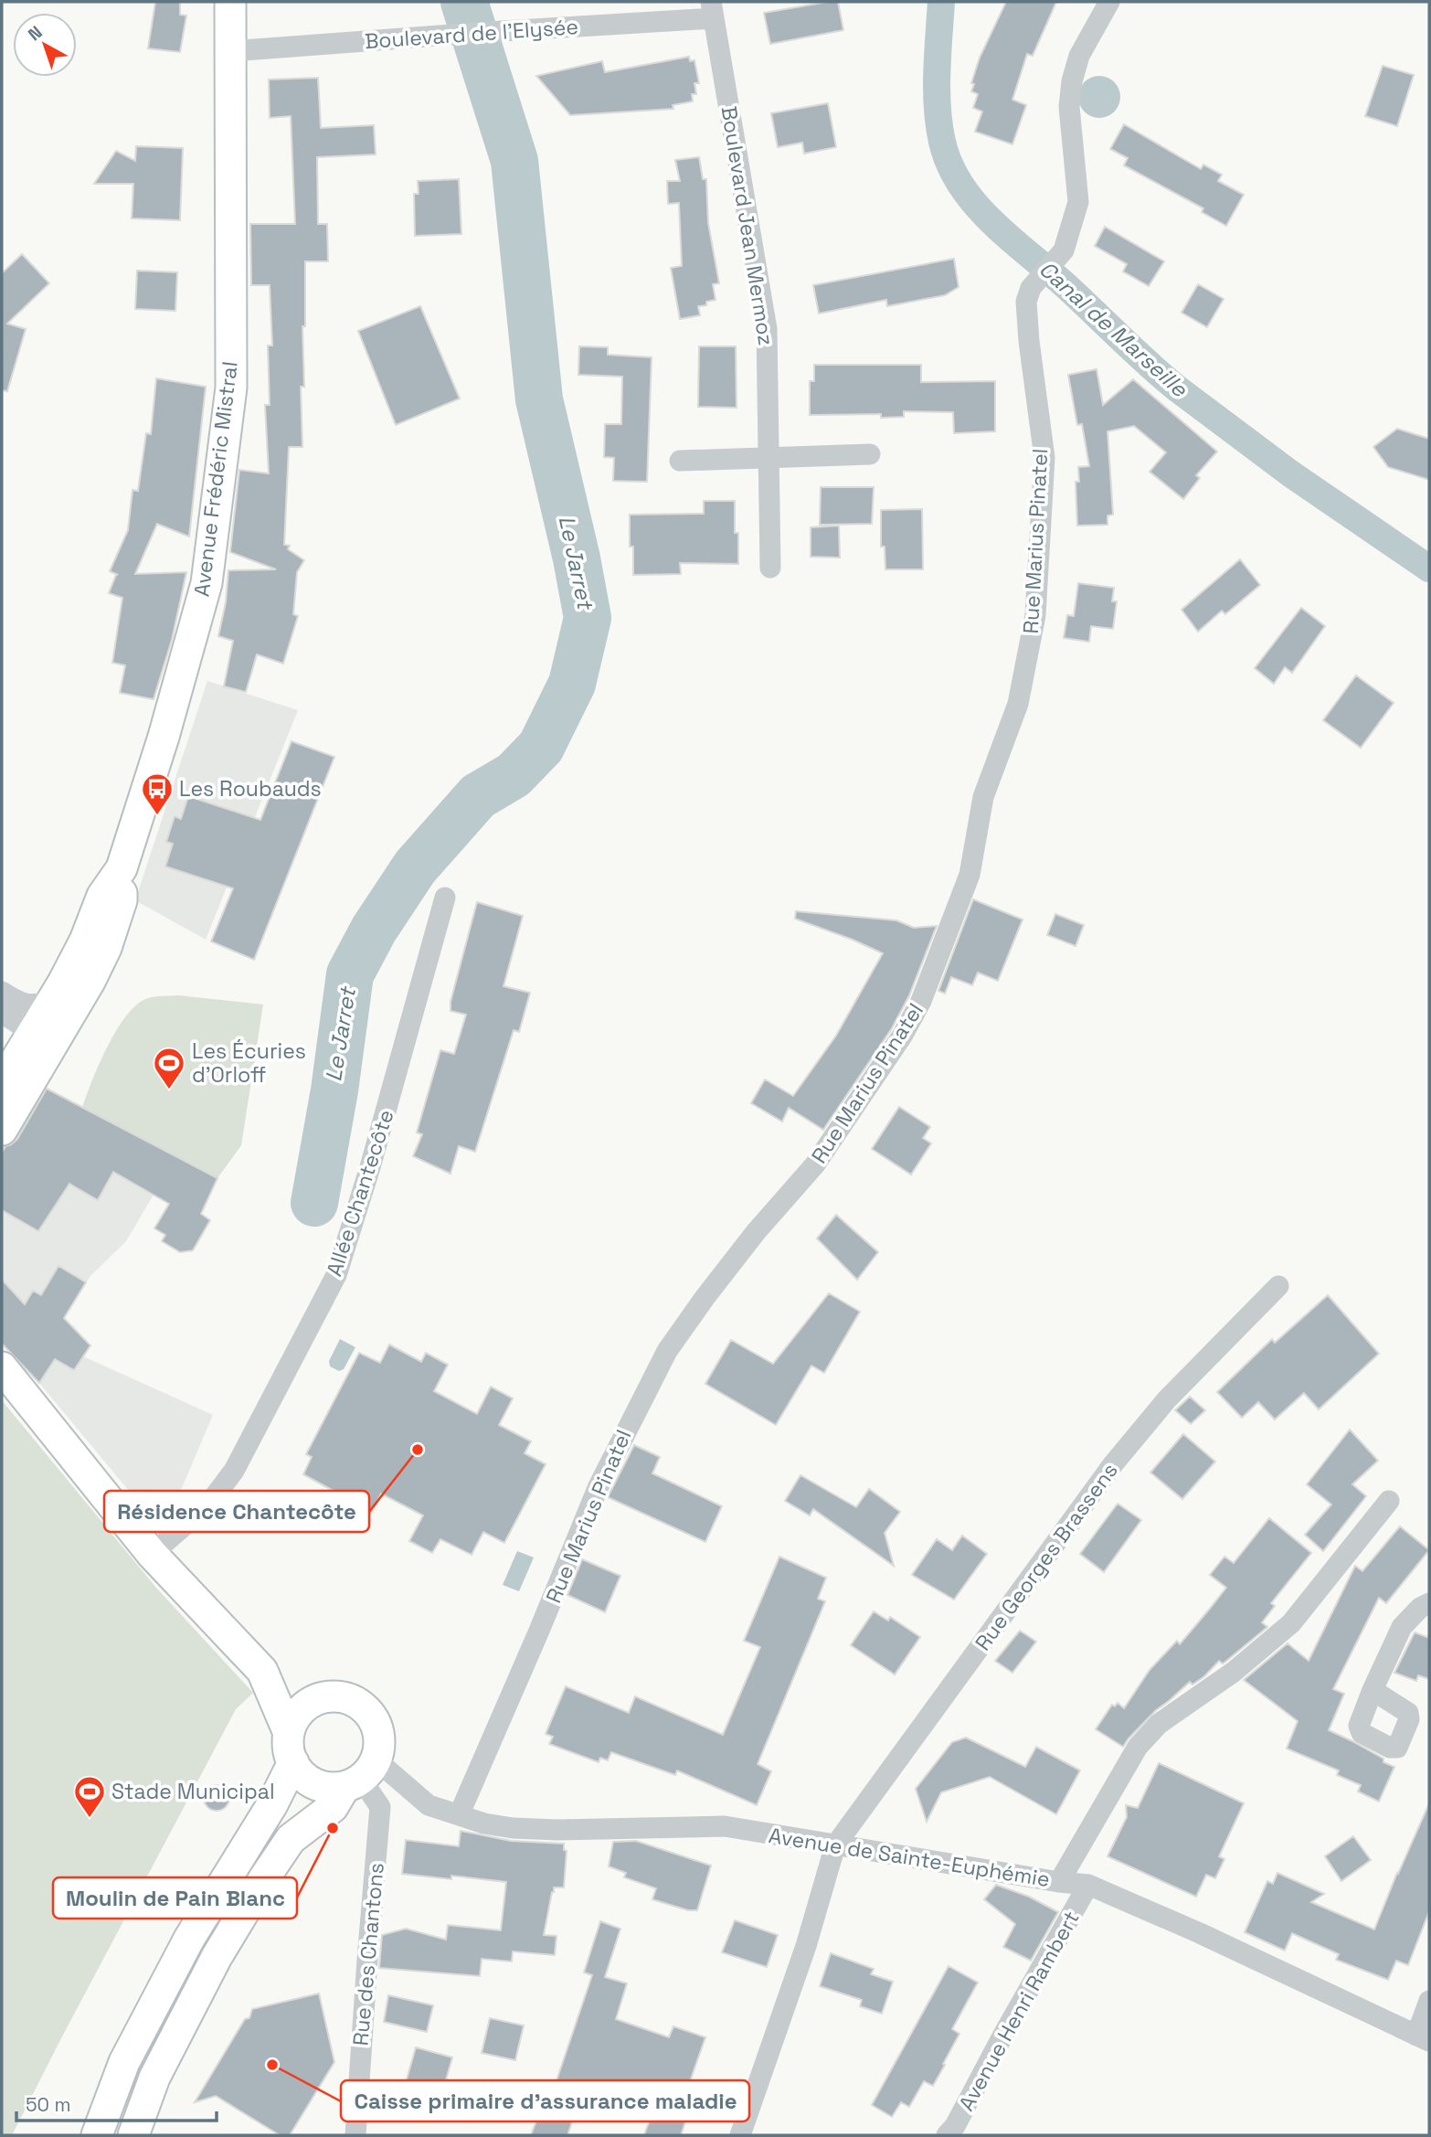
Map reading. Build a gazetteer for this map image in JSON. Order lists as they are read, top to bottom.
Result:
{
  "streets": {
    "street": [
      "Boulevard de l'Elysée",
      "Boulevard Jean Mermoz",
      "Avenue Frédéric Mistral",
      "Rue Marius Pinatel",
      "Allée Chantecôte",
      "Rue Georges Brassens",
      "Avenue de Sainte-Euphémie",
      "Rue des Chantons",
      "Avenue Henri Rambert"
    ]
  },
  "crossings": [
    ["Boulevard de l'Elysée", "Boulevard Jean Mermoz"],
    ["Boulevard de l'Elysée", "Avenue Frédéric Mistral"],
    ["Rue Marius Pinatel", "Avenue de Sainte-Euphémie"],
    ["Rue Georges Brassens", "Avenue de Sainte-Euphémie"],
    ["Avenue de Sainte-Euphémie", "Rue des Chantons"],
    ["Avenue de Sainte-Euphémie", "Avenue Henri Rambert"]
  ],
  "water": ["Canal de Marseille", "Le Jarret"],
  "places": {
    "bus stop": ["Les Roubauds"],
    "sports": ["Les Écuries d'Orloff", "Stade Municipal"],
    "other": ["Résidence Chantecôte", "Moulin de Pain Blanc", "Caisse primaire d'assurance maladie"]
  },
  "scale_bar": "50 m",
  "north": "top left"
}
